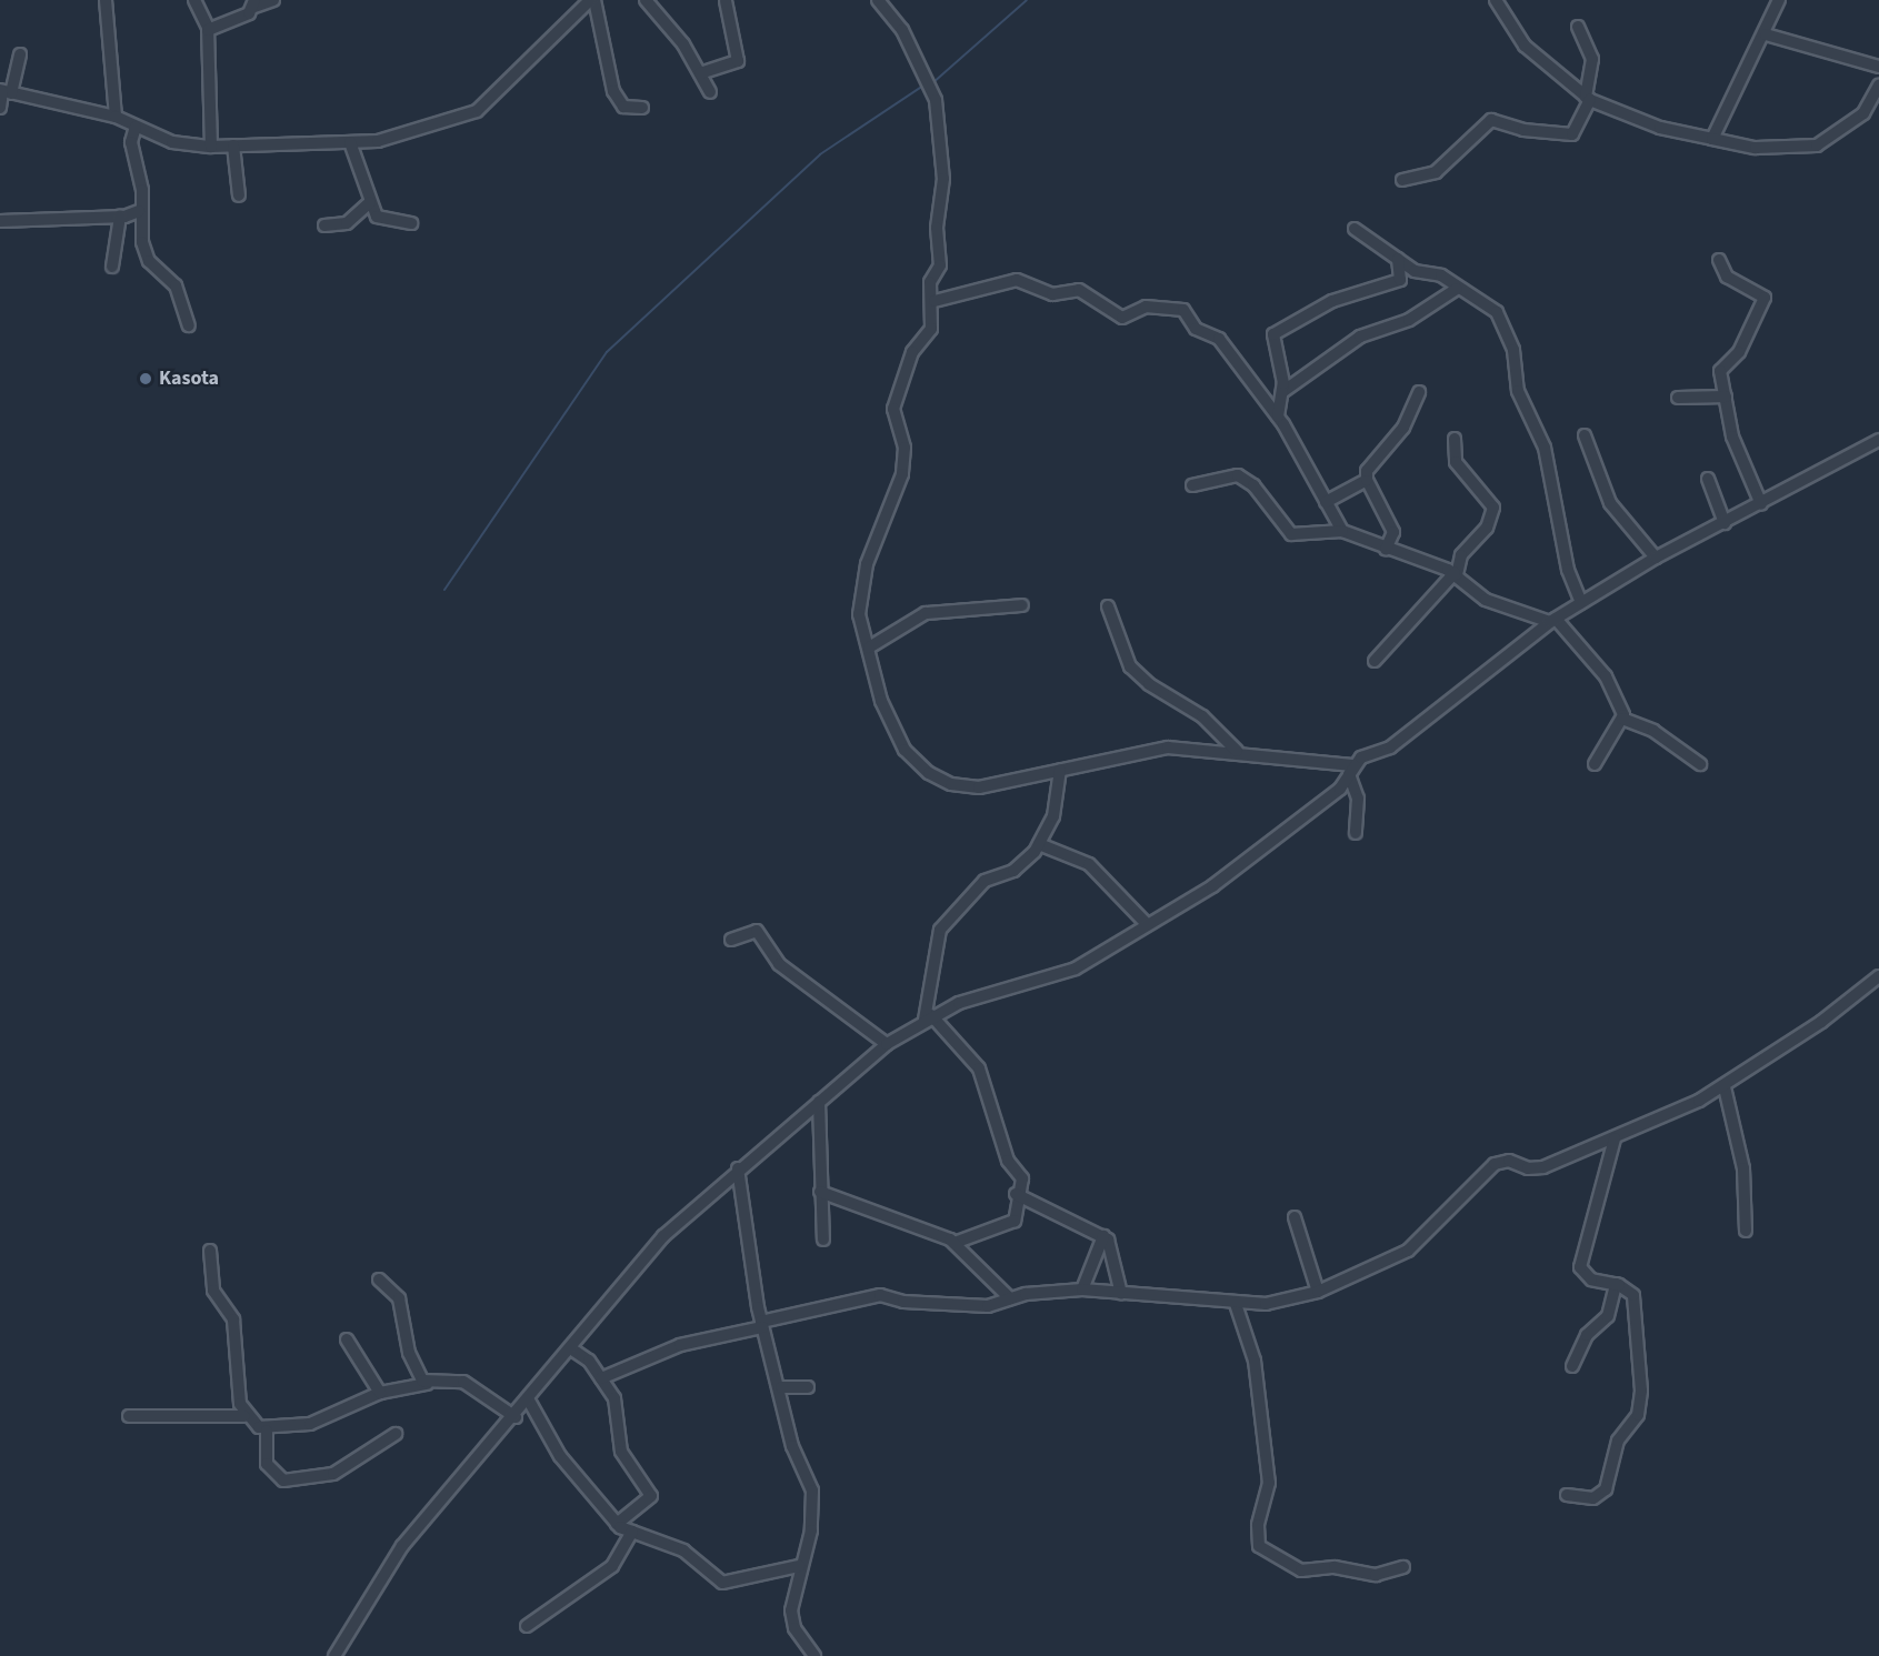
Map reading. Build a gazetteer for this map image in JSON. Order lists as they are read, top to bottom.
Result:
{
  "places": ["Kasota"]
}
